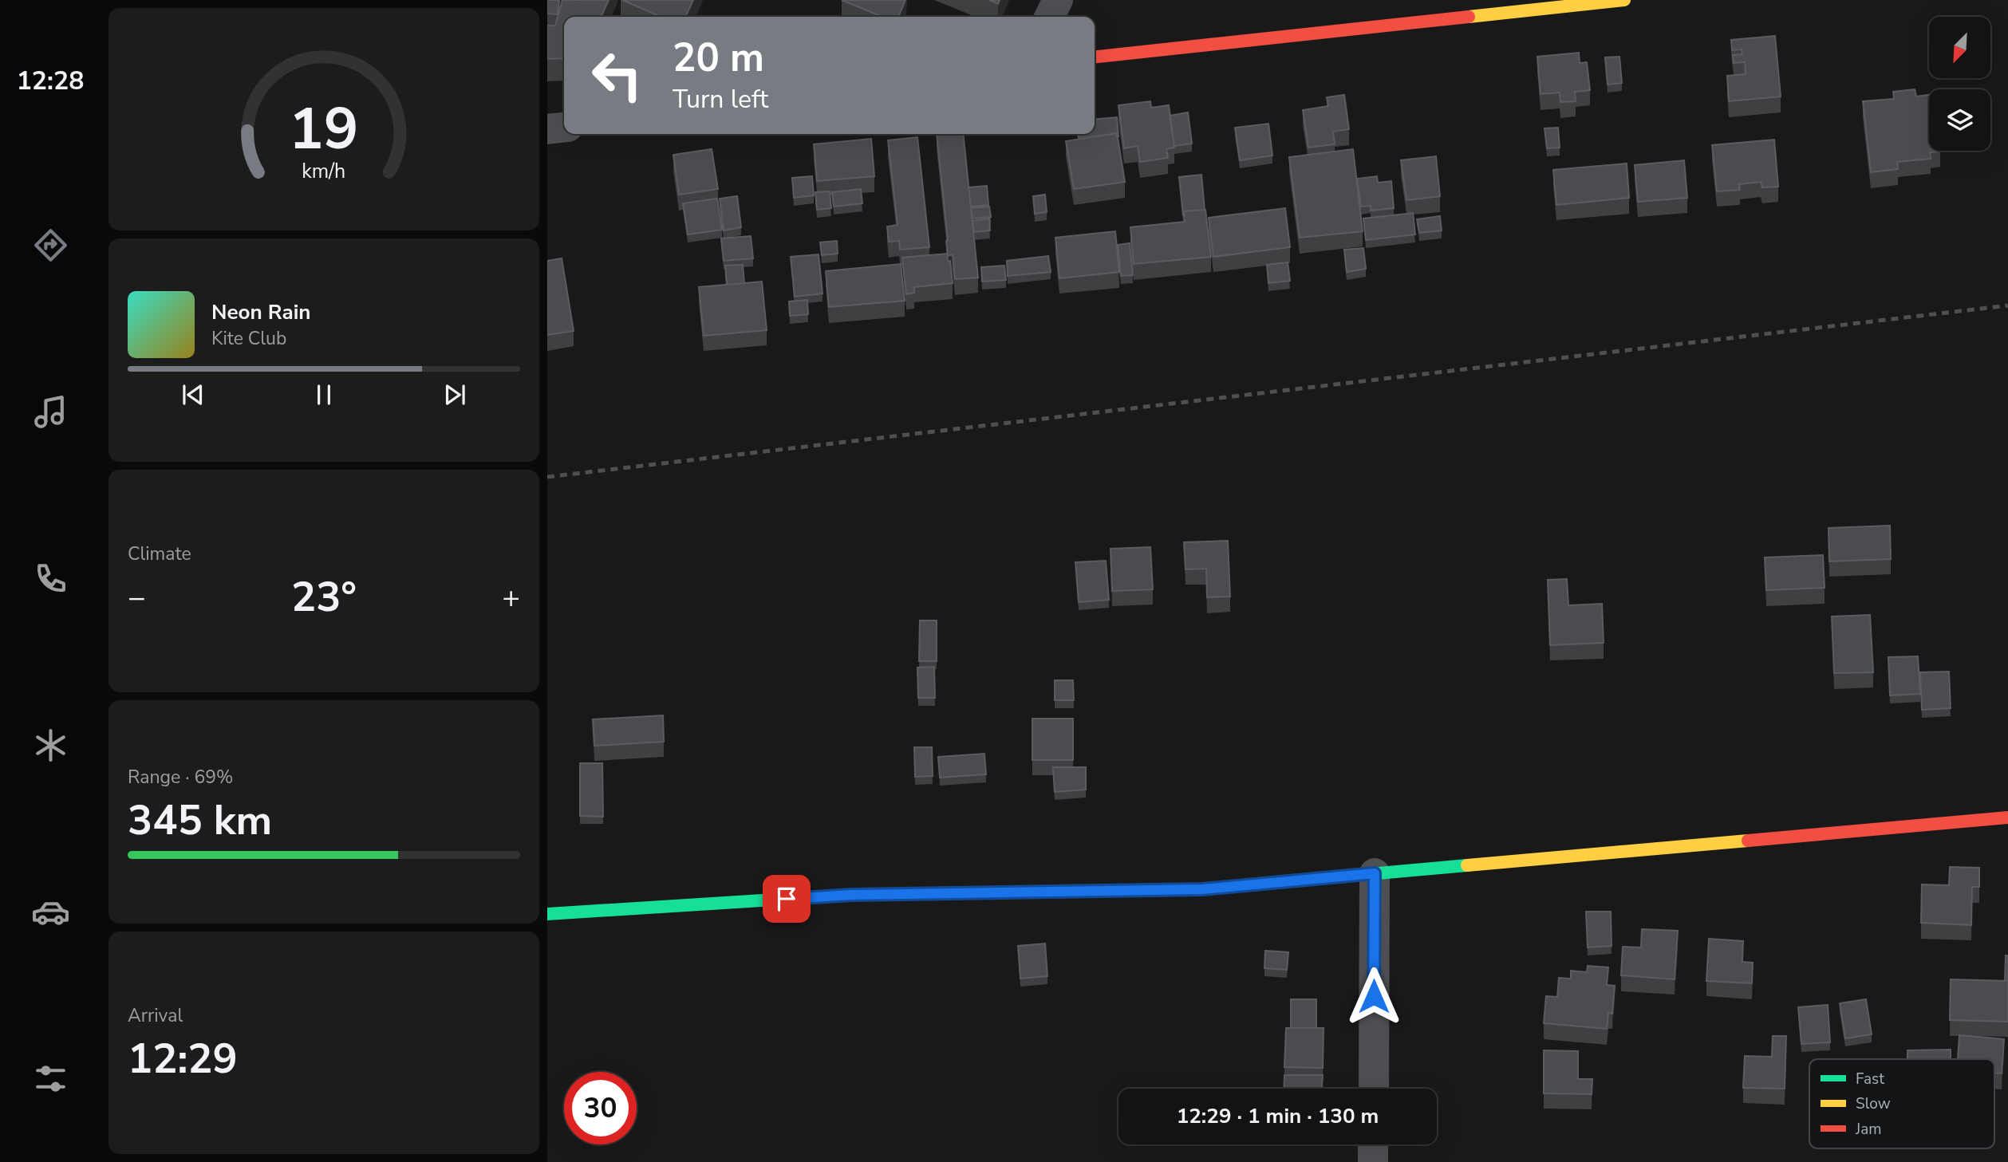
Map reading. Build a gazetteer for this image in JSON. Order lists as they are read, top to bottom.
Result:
{
  "legend": ["Fast", "Slow", "Jam"],
  "north": "bottom left",
  "page": {
    "tabs": "12:28",
    "turn": ["20 m", "Turn left"],
    "song": ["Neon Rain", "Kite Club"],
    "tile": [
      "Climate",
      ["Range · 69%", "345 km"],
      ["Arrival", "12:29"]
    ],
    "heat": ["−", "23°", "+"],
    "limit": "30",
    "trip": "12:29 · 1 min · 130 m",
    "gauge": ["19", "km/h"]
  }
}
